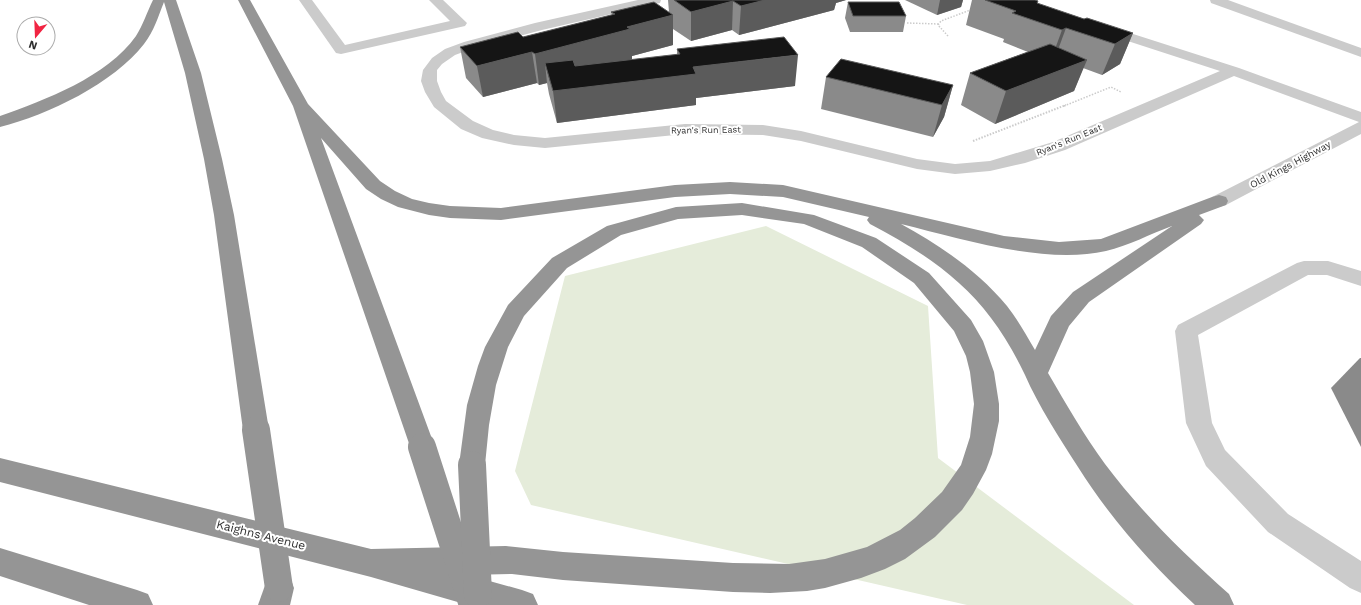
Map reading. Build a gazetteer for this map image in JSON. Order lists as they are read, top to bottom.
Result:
{
  "streets": {
    "highway": ["Kaighns Avenue"],
    "street": ["Ryan's Run East", "Old Kings Highway"]
  },
  "north": "bottom"
}
